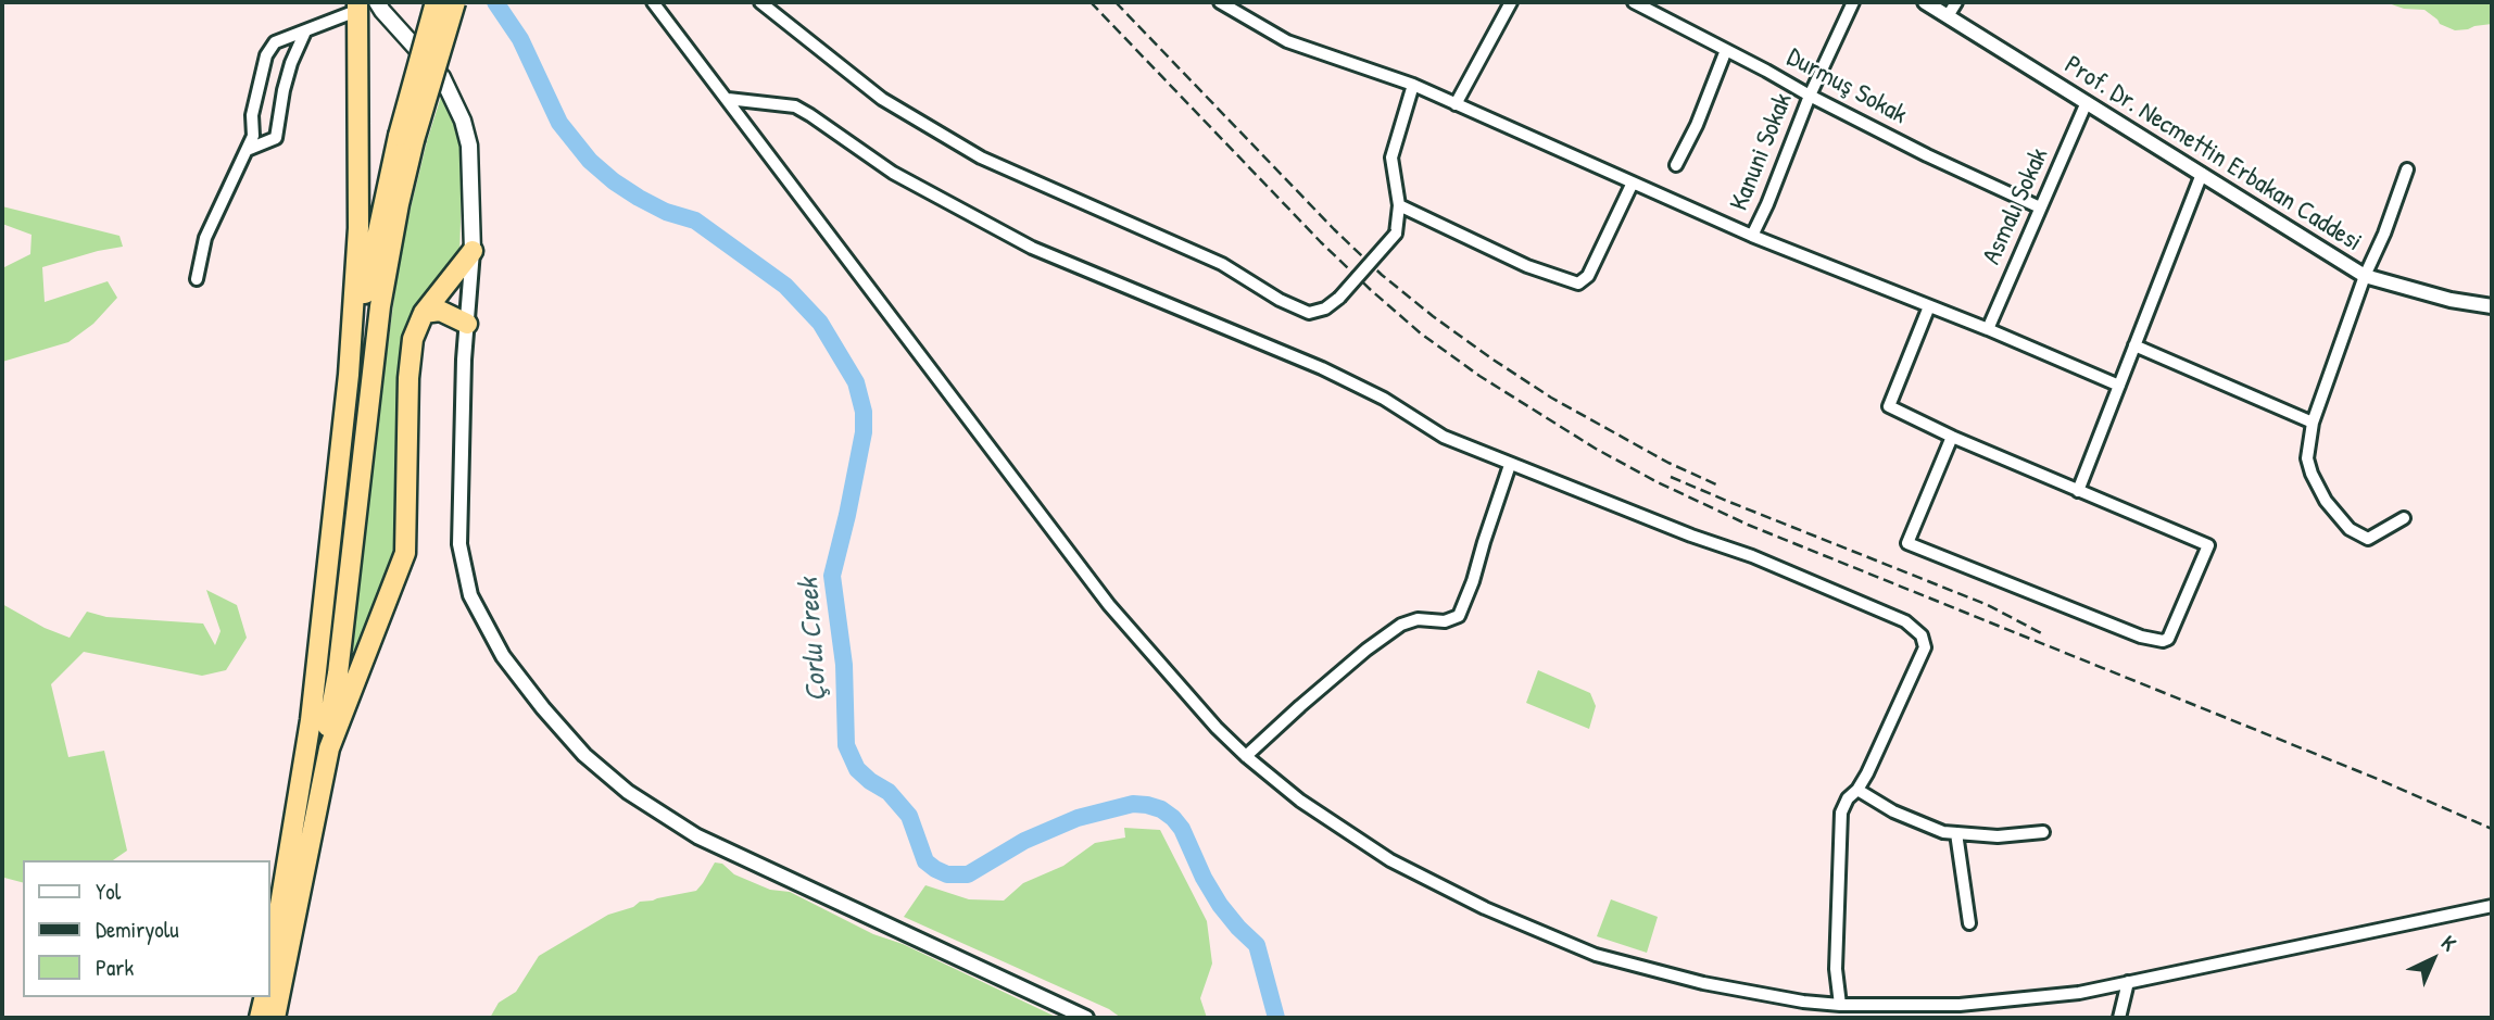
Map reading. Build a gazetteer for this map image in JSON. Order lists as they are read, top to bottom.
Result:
{
  "streets": {
    "street": [
      "Durmuş Sokak",
      "Kanuni Sokak",
      "Prof. Dr. Necmettin Erbakan Caddesi",
      "Asmalı Sokak"
    ]
  },
  "crossings": [
    ["Durmuş Sokak", "Kanuni Sokak"],
    ["Durmuş Sokak", "Asmalı Sokak"],
    ["Prof. Dr. Necmettin Erbakan Caddesi", "Asmalı Sokak"]
  ],
  "water": ["Çorlu Creek"],
  "legend": ["Yol", "Demiryolu", "Park"],
  "north": "top right"
}
